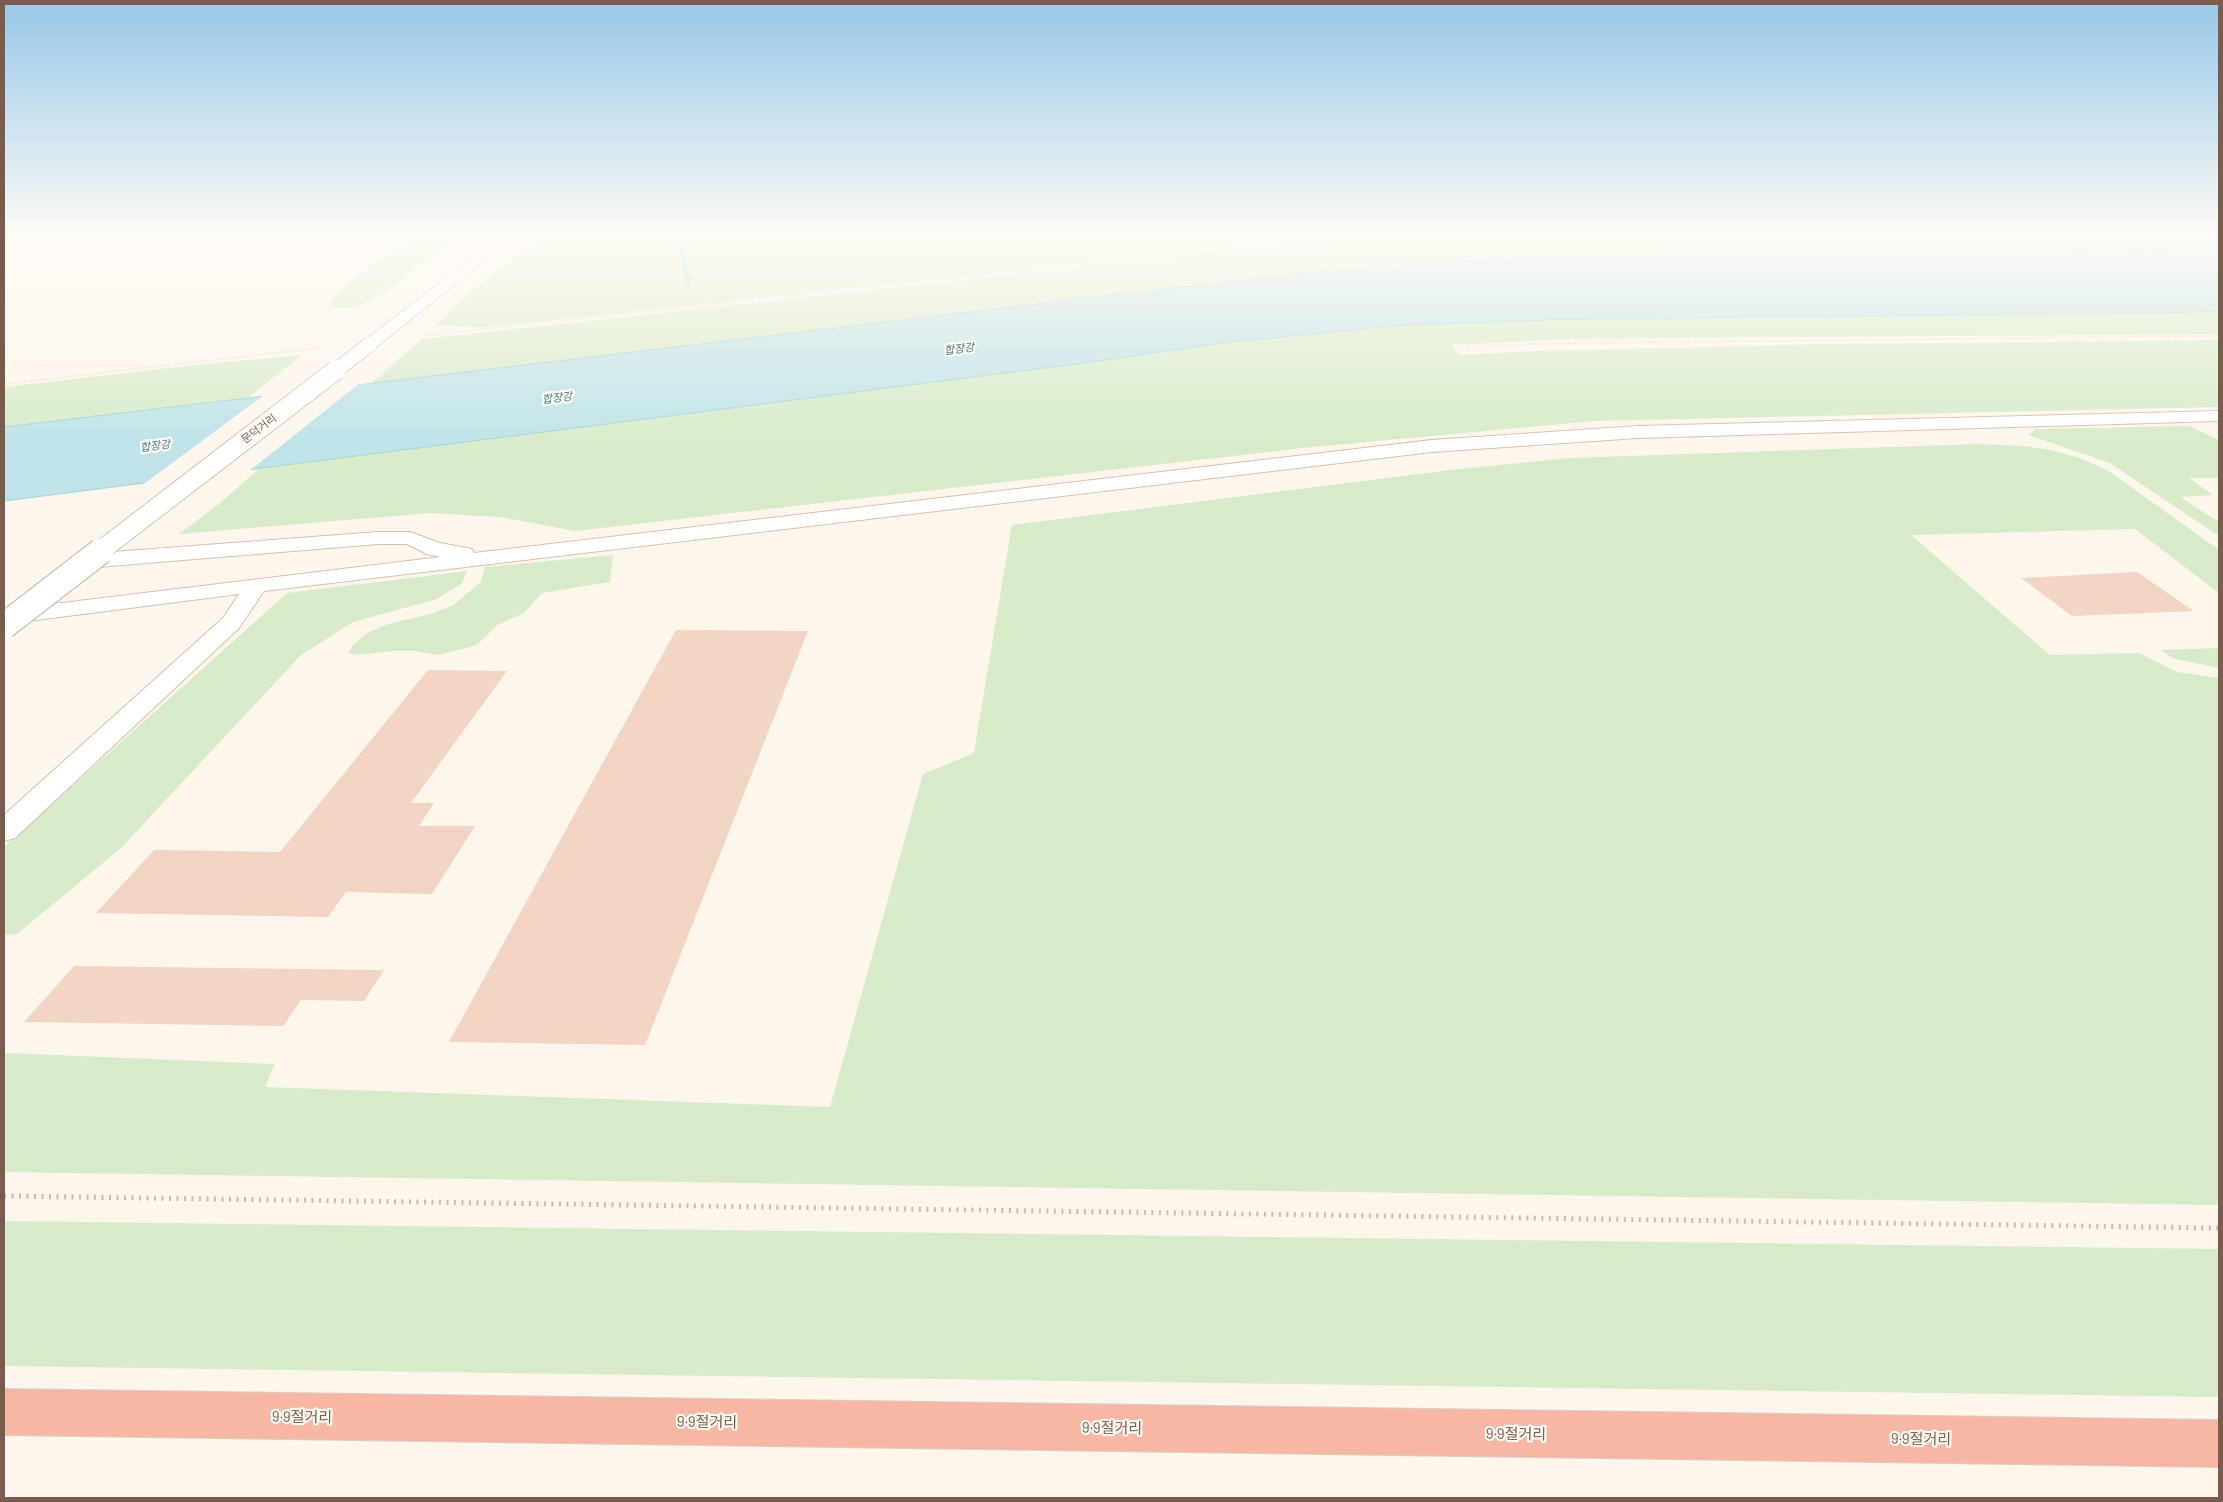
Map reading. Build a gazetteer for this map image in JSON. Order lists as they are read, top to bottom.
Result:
{
  "streets": {
    "highway": ["9·9절거리"],
    "street": ["문덕거리"]
  },
  "water": ["합장강"]
}
